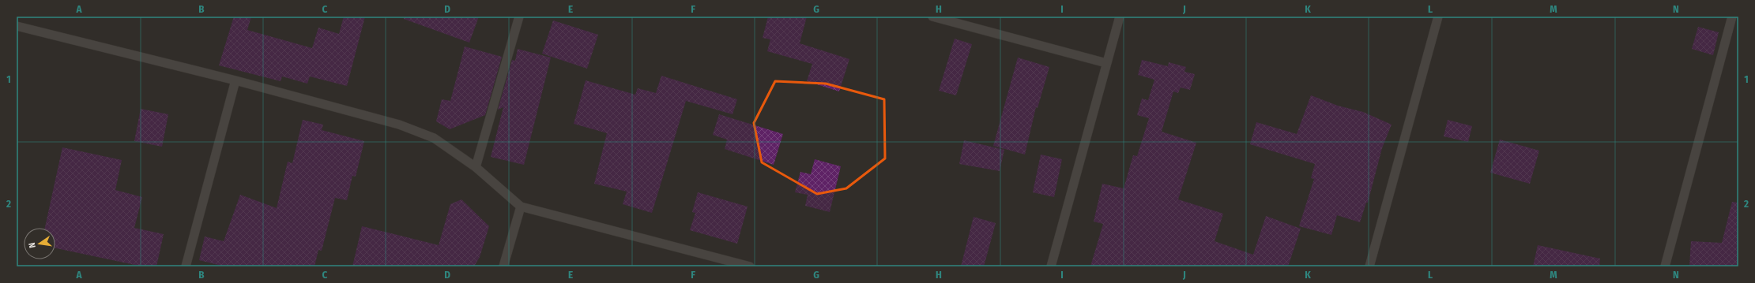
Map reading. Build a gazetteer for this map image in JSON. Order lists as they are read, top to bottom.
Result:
{
  "north": "left",
  "grid": {
    "columns": [
      "A",
      "B",
      "C",
      "D",
      "E",
      "F",
      "G",
      "H",
      "I",
      "J",
      "K",
      "L",
      "M",
      "N"
    ],
    "rows": ["1", "2"]
  }
}
